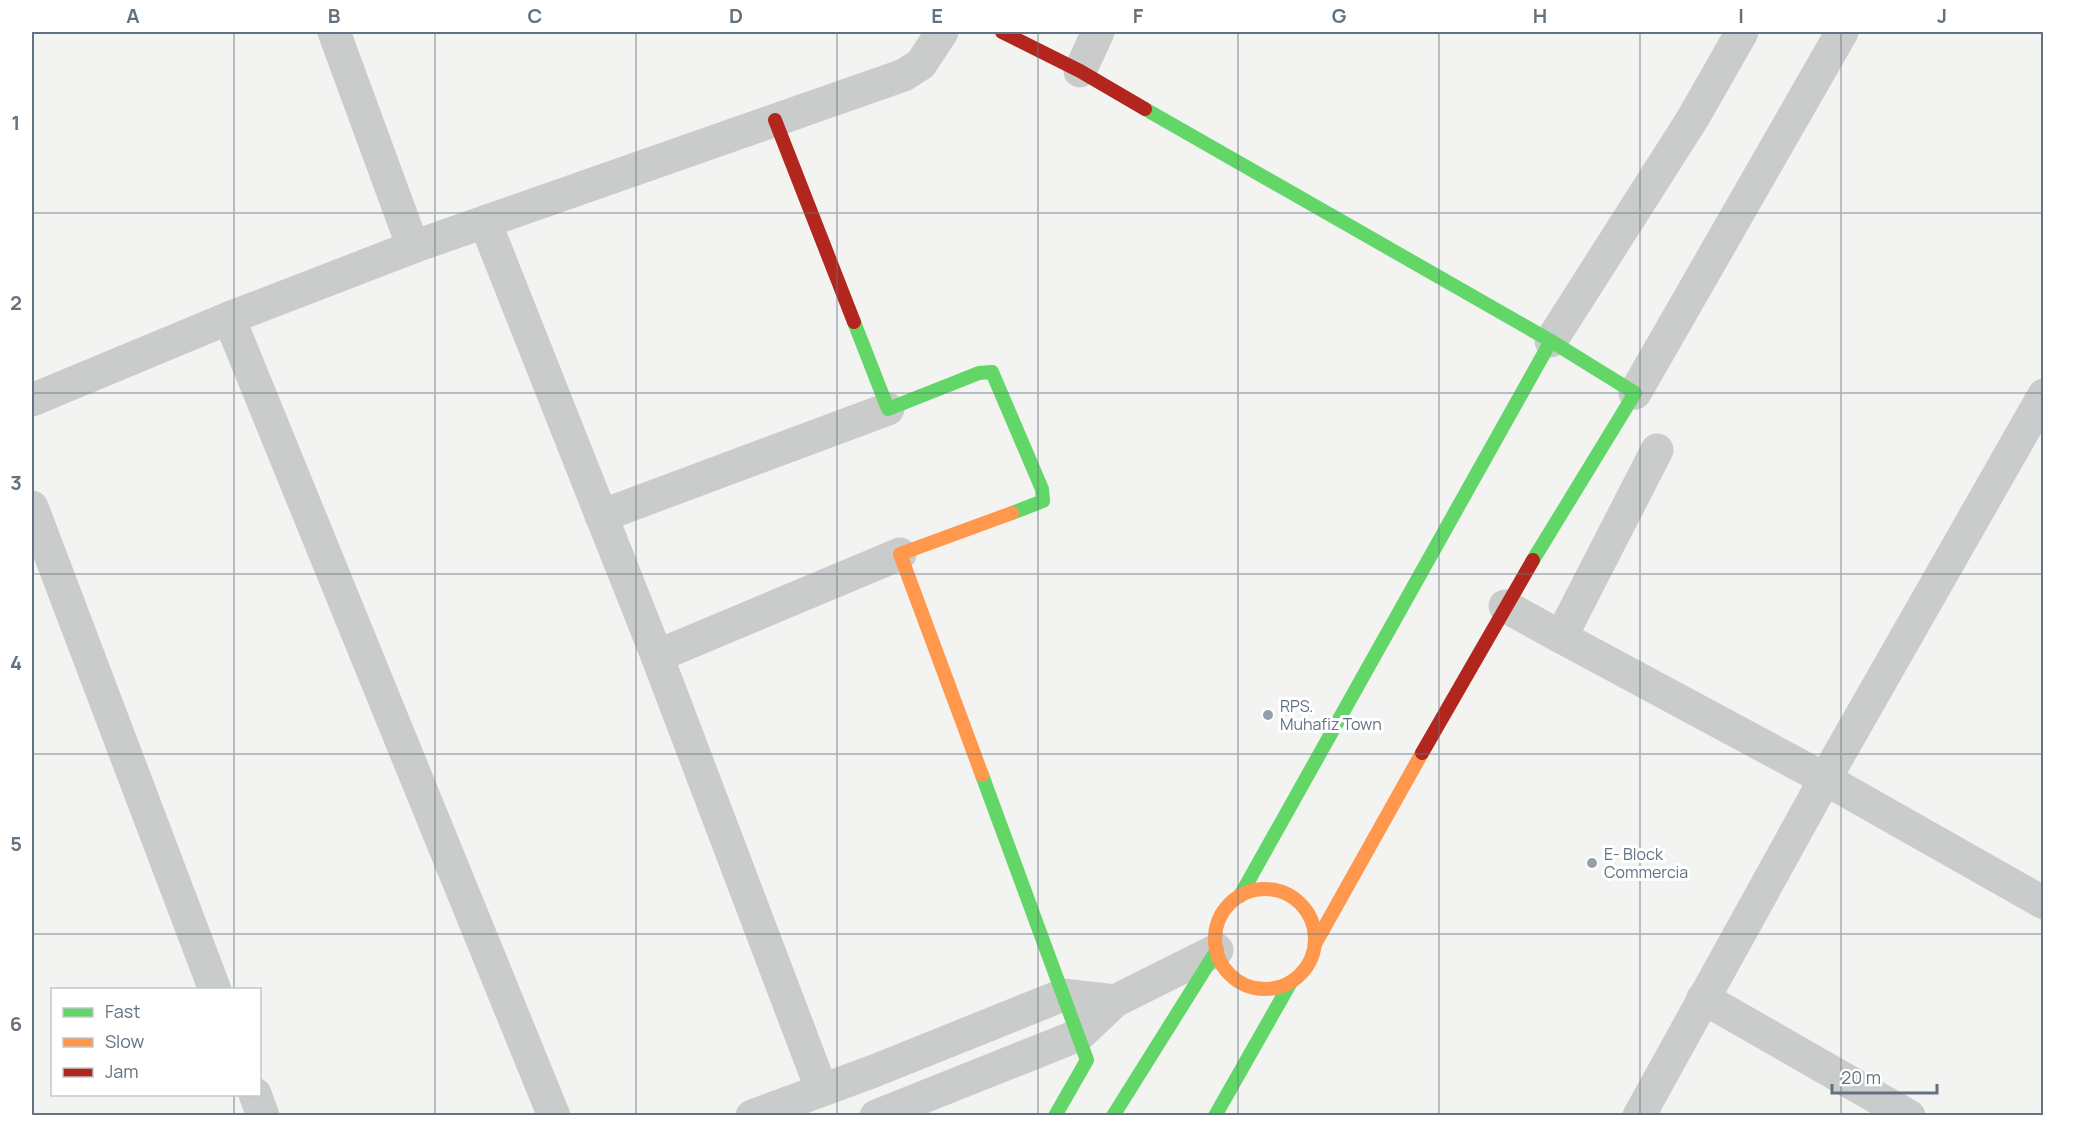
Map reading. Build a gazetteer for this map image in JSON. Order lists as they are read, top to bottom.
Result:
{
  "places": ["RPS. Muhafiz Town", "E- Block Commercia"],
  "legend": ["Fast", "Slow", "Jam"],
  "scale_bar": "20 m",
  "grid": {
    "columns": [
      "A",
      "B",
      "C",
      "D",
      "E",
      "F",
      "G",
      "H",
      "I",
      "J"
    ],
    "rows": [
      "1",
      "2",
      "3",
      "4",
      "5",
      "6"
    ]
  }
}
